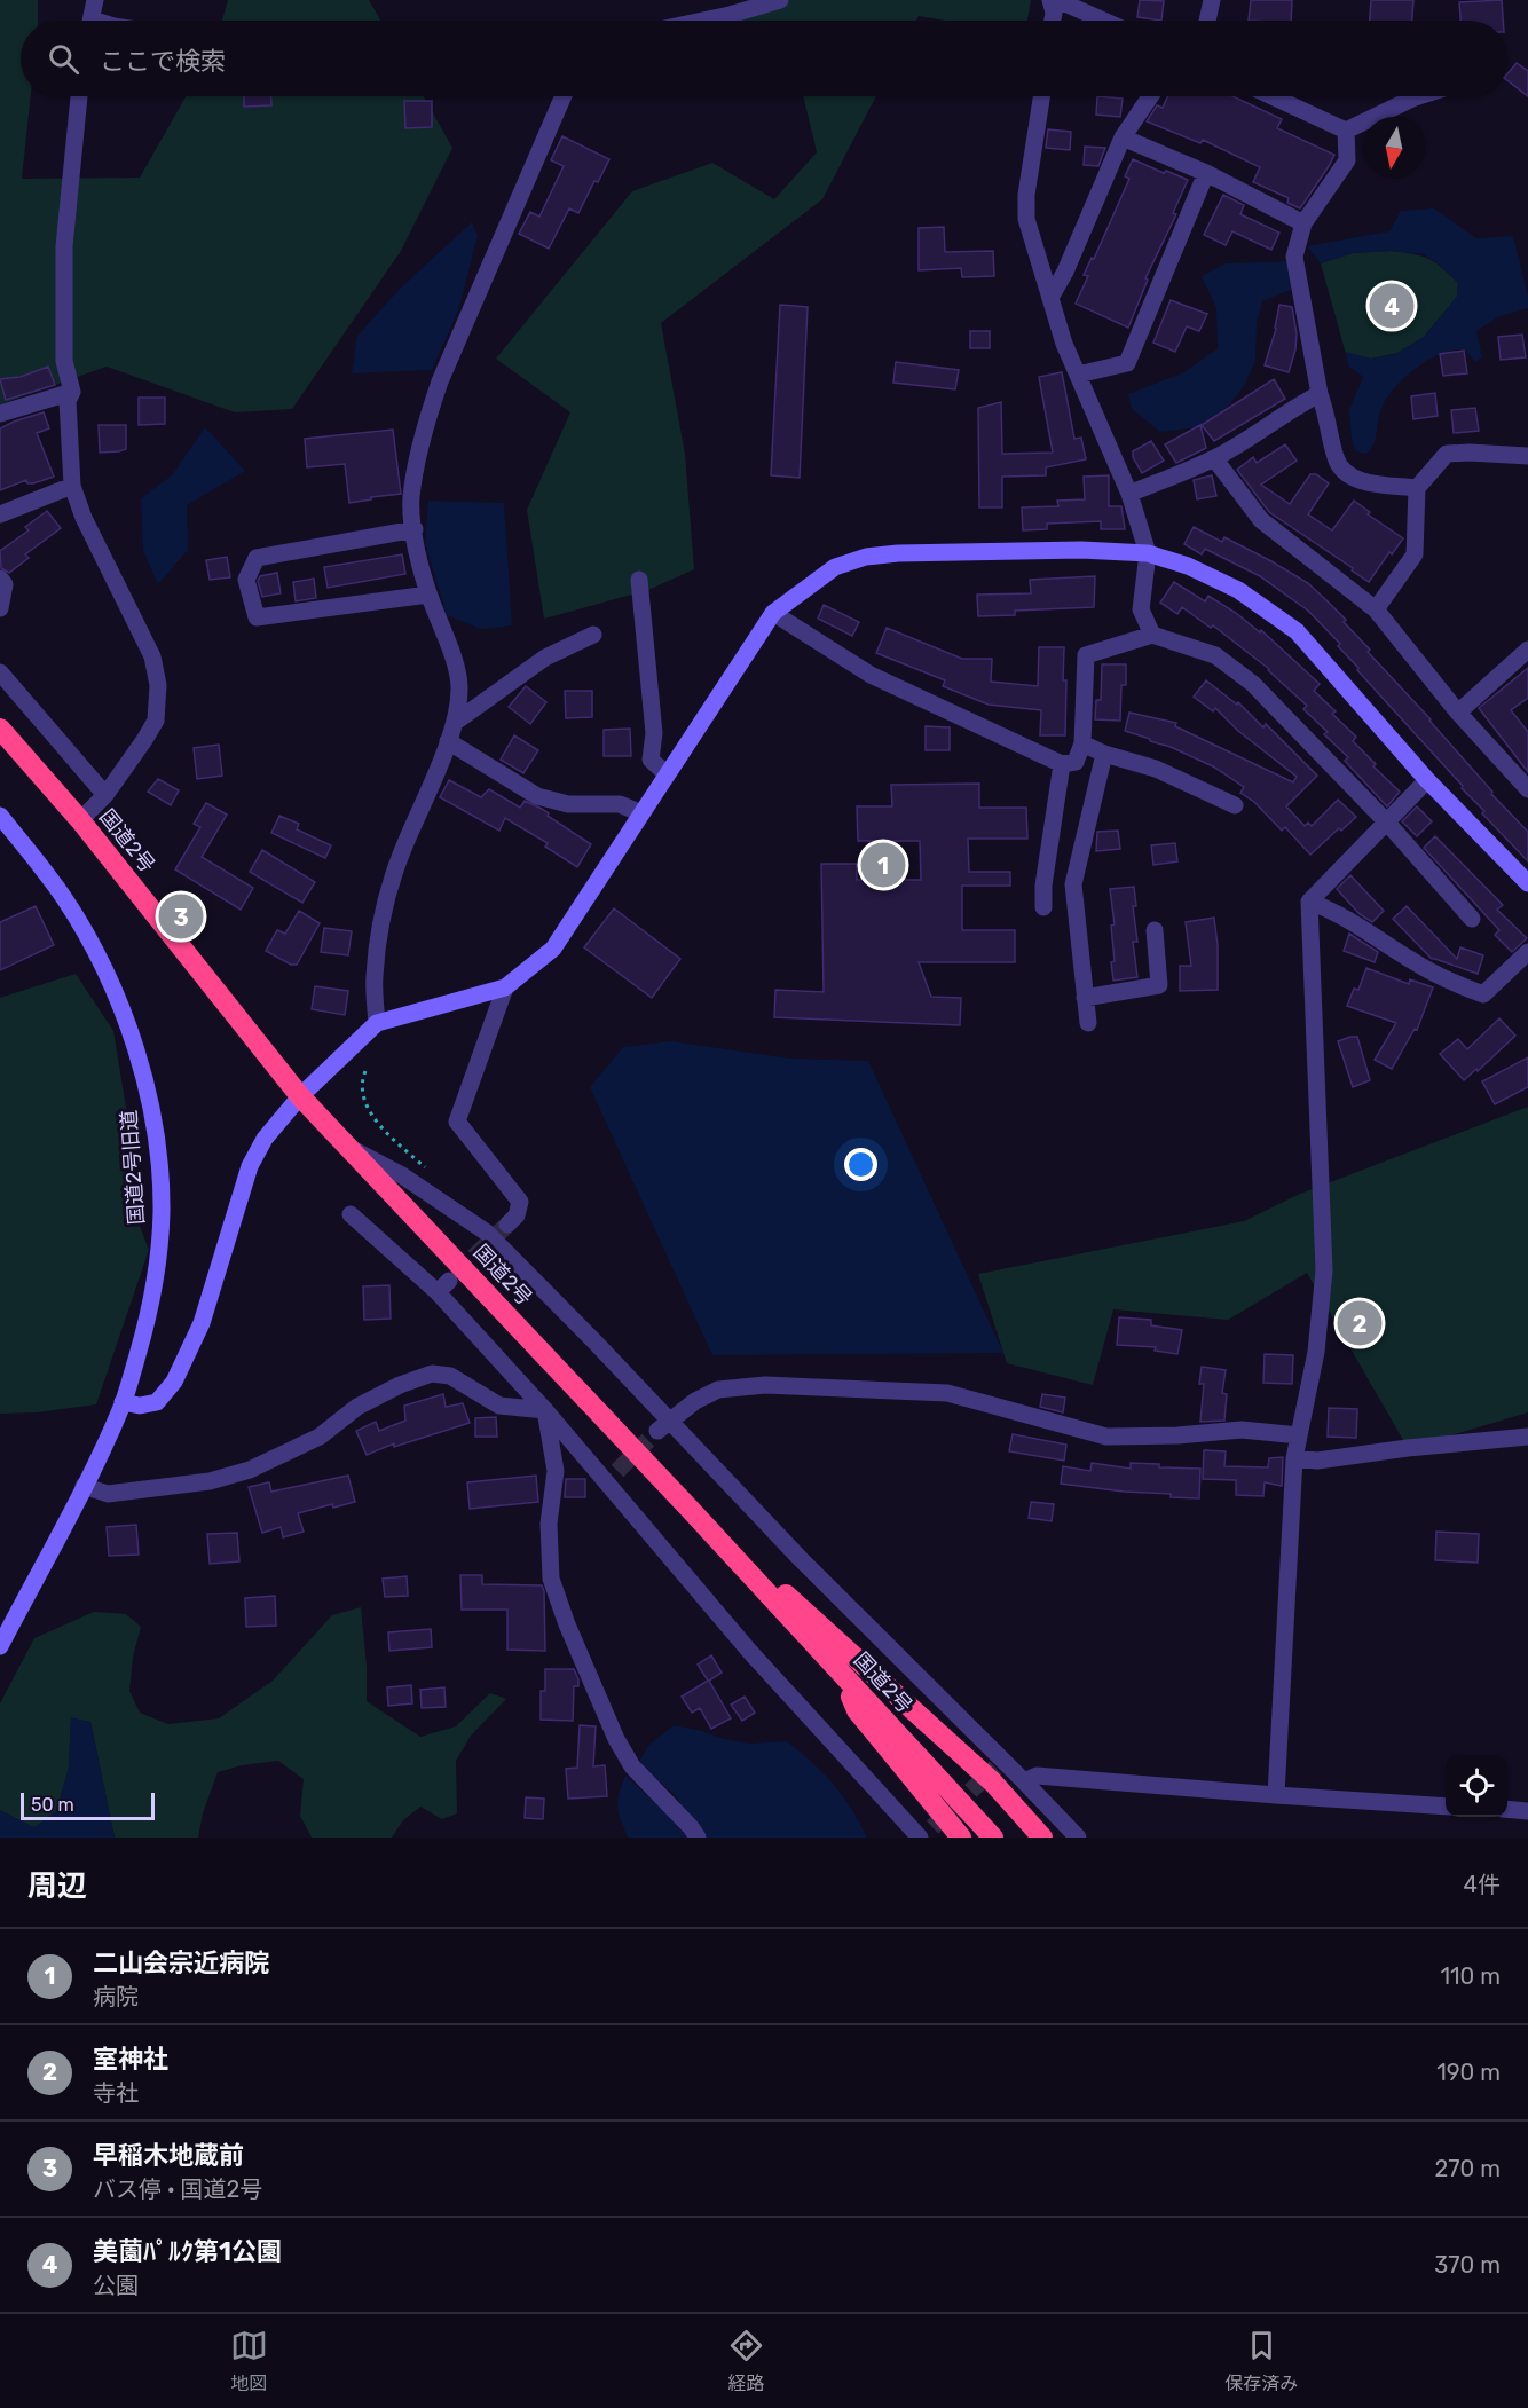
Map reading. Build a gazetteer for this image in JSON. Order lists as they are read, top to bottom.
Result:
{
  "streets": {
    "highway": ["国道2号"],
    "street": ["国道2号旧道"]
  },
  "scale_bar": "50 m",
  "north": "bottom",
  "page": {
    "search": "ここで検索",
    "pins": [
      "4",
      "1",
      "3",
      "2"
    ],
    "scale": "50 m",
    "heading": ["周辺", "4件"],
    "list": [
      {
        "mark": "1",
        "name": "二山会宗近病院",
        "note": "病院",
        "value": "110 m"
      },
      {
        "mark": "2",
        "name": "室神社",
        "note": "寺社",
        "value": "190 m"
      },
      {
        "mark": "3",
        "name": "早稲木地蔵前",
        "note": "バス停 · 国道2号",
        "value": "270 m"
      },
      {
        "mark": "4",
        "name": "美薗ﾊﾟﾙｸ第1公園",
        "note": "公園",
        "value": "370 m"
      }
    ],
    "nav": ["地図", "経路", "保存済み"]
  }
}
